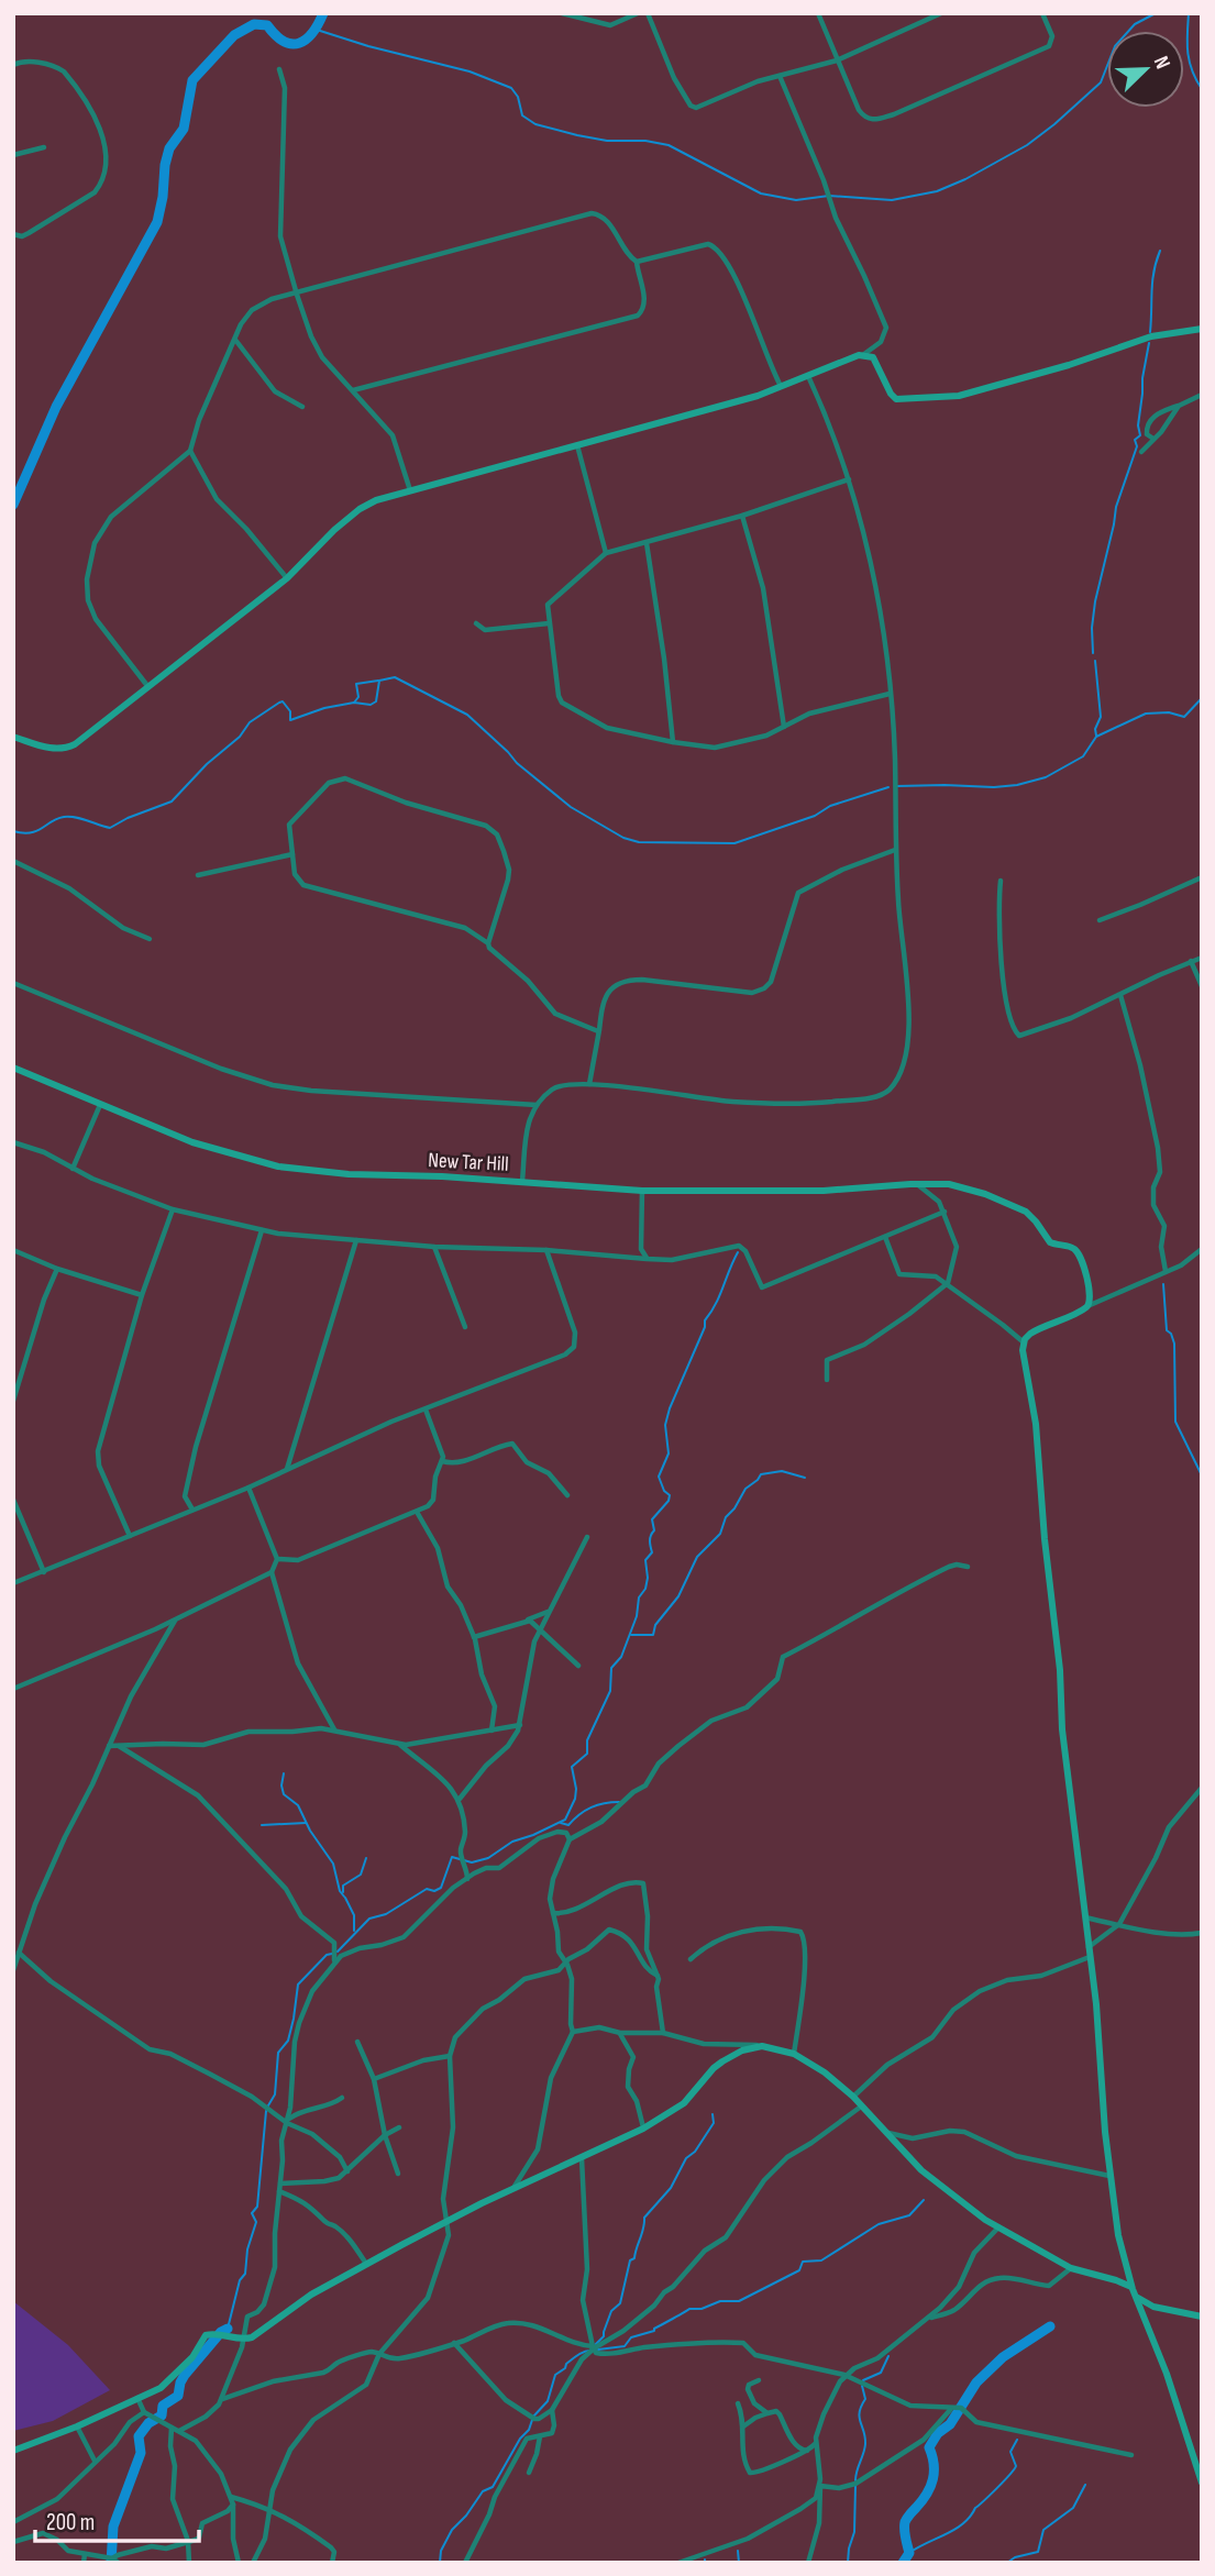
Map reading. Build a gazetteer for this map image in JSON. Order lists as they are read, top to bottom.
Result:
{
  "streets": {
    "street": ["New Tar Hill"]
  },
  "scale_bar": "200 m",
  "north": "top right"
}
